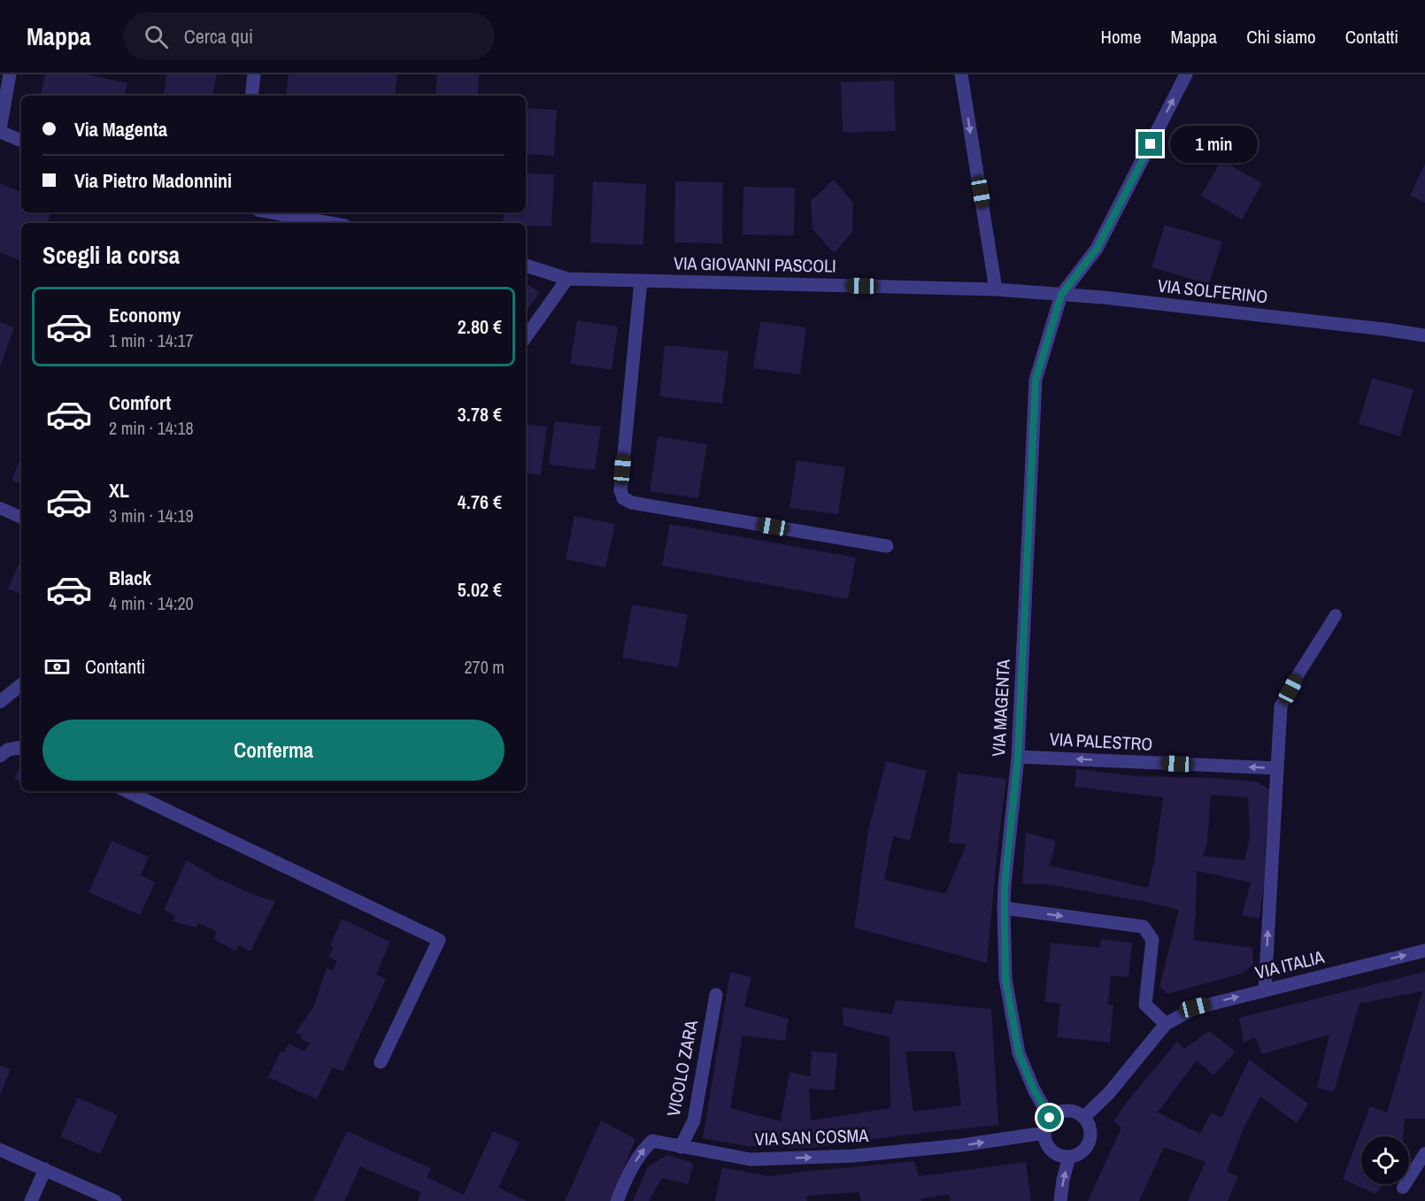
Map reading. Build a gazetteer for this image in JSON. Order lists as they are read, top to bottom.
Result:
{
  "streets": {
    "street": [
      "VIA GIOVANNI PASCOLI",
      "VIA SOLFERINO",
      "VIA MAGENTA",
      "VIA PALESTRO",
      "VIA ITALIA",
      "VICOLO ZARA",
      "VIA SAN COSMA"
    ]
  },
  "crossings": [
    ["VIA GIOVANNI PASCOLI", "VIA SOLFERINO"],
    ["VIA SOLFERINO", "VIA MAGENTA"],
    ["VIA MAGENTA", "VIA PALESTRO"],
    ["VIA MAGENTA", "VIA SAN COSMA"],
    ["VICOLO ZARA", "VIA SAN COSMA"]
  ],
  "one_way": ["VIA PALESTRO", "VIA ITALIA", "VIA SAN COSMA"],
  "page": {
    "header": "Mappa",
    "search": "Cerca qui",
    "nav": [
      "Home",
      "Mappa",
      "Chi siamo",
      "Contatti"
    ],
    "banner": ["Via Magenta", "Via Pietro Madonnini"],
    "bubble": "1 min",
    "heading": "Scegli la corsa",
    "list": [
      {
        "name": "Economy",
        "note": "1 min · 14:17",
        "value": "2.80 €"
      },
      {
        "name": "Comfort",
        "note": "2 min · 14:18",
        "value": "3.78 €"
      },
      {
        "name": "XL",
        "note": "3 min · 14:19",
        "value": "4.76 €"
      },
      {
        "name": "Black",
        "note": "4 min · 14:20",
        "value": "5.02 €"
      }
    ],
    "pay": ["Contanti", "270 m"],
    "buttons": "Conferma"
  }
}
